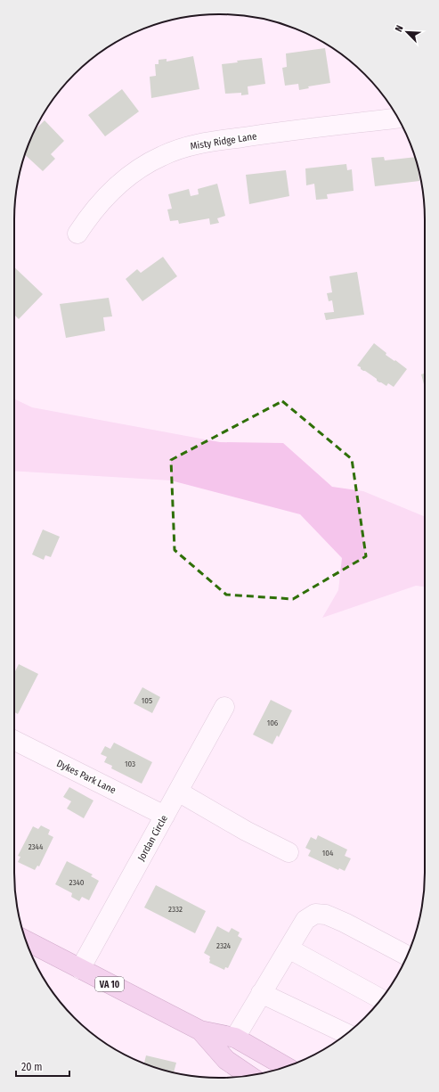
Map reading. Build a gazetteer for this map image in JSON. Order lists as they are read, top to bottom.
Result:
{
  "streets": {
    "main road": ["VA 10"],
    "street": ["Misty Ridge Lane", "Dykes Park Lane", "Jordan Circle"]
  },
  "crossings": [
    ["Dykes Park Lane", "Jordan Circle"],
    ["Jordan Circle", "VA 10"]
  ],
  "house_numbers": [
    "105",
    "106",
    "103",
    "2344",
    "104",
    "2340",
    "2332",
    "2324"
  ],
  "scale_bar": "20 m",
  "north": "top left"
}
